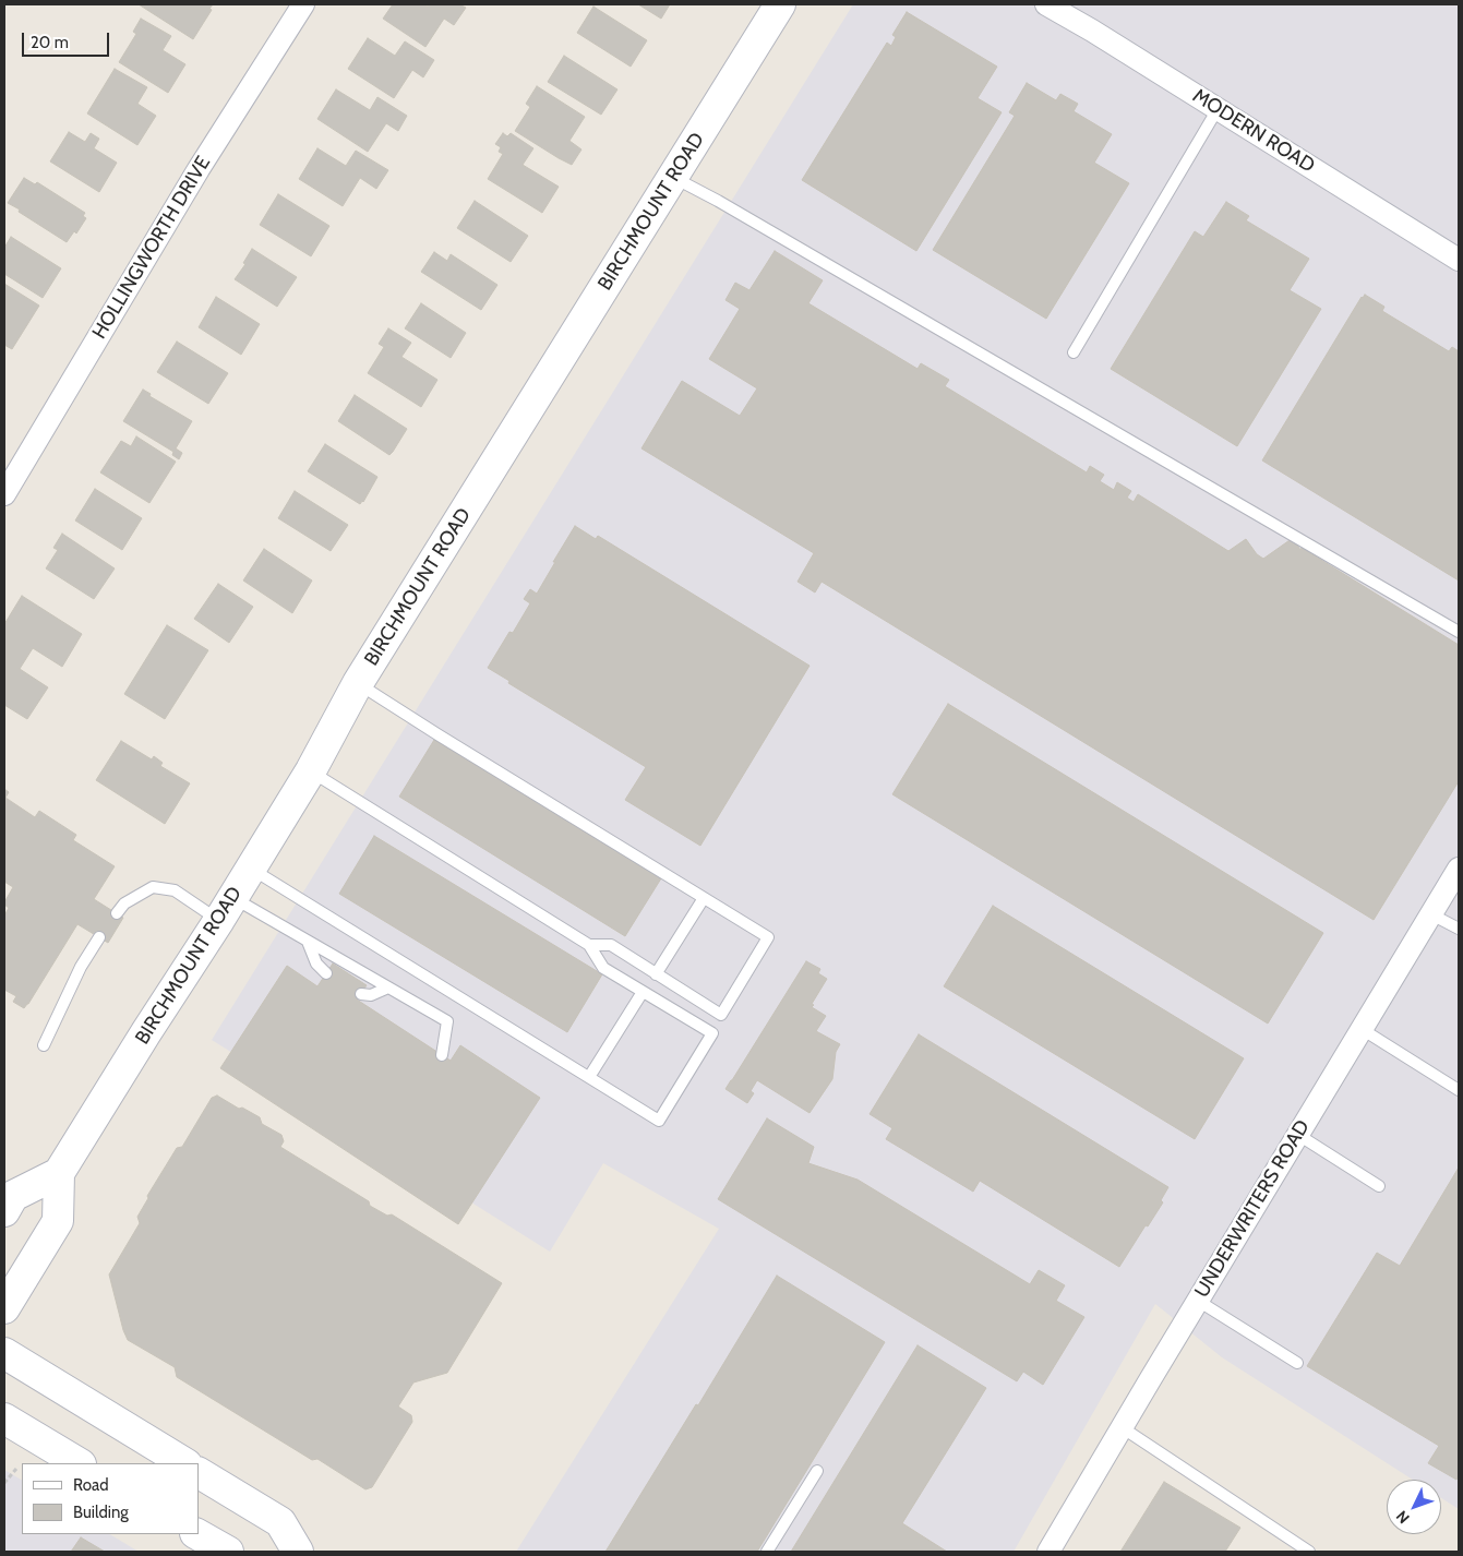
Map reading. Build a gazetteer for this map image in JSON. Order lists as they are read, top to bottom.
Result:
{
  "streets": {
    "main road": ["BIRCHMOUNT ROAD"],
    "street": ["MODERN ROAD", "HOLLINGWORTH DRIVE", "UNDERWRITERS ROAD"]
  },
  "legend": ["Road", "Building"],
  "scale_bar": "20 m",
  "north": "bottom left"
}
